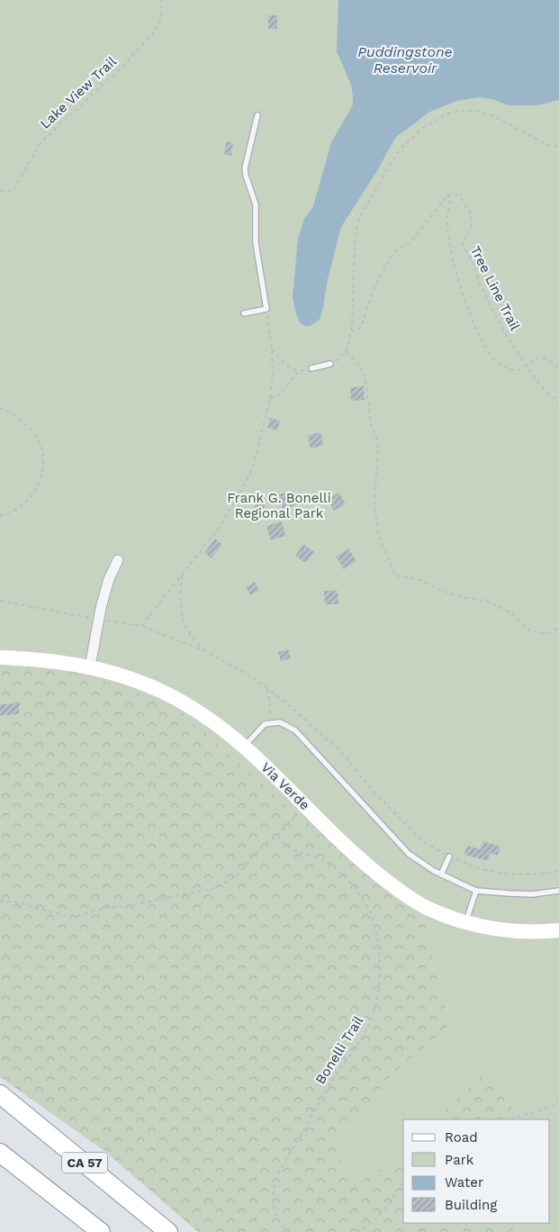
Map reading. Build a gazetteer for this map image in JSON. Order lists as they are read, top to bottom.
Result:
{
  "streets": {
    "highway": ["CA 57"],
    "main road": ["Via Verde"],
    "path": ["Lake View Trail", "Tree Line Trail", "Bonelli Trail"]
  },
  "water": ["Puddingstone Reservoir"],
  "parks": ["Frank G. Bonelli Regional Park"],
  "legend": [
    "Road",
    "Park",
    "Water",
    "Building"
  ]
}
